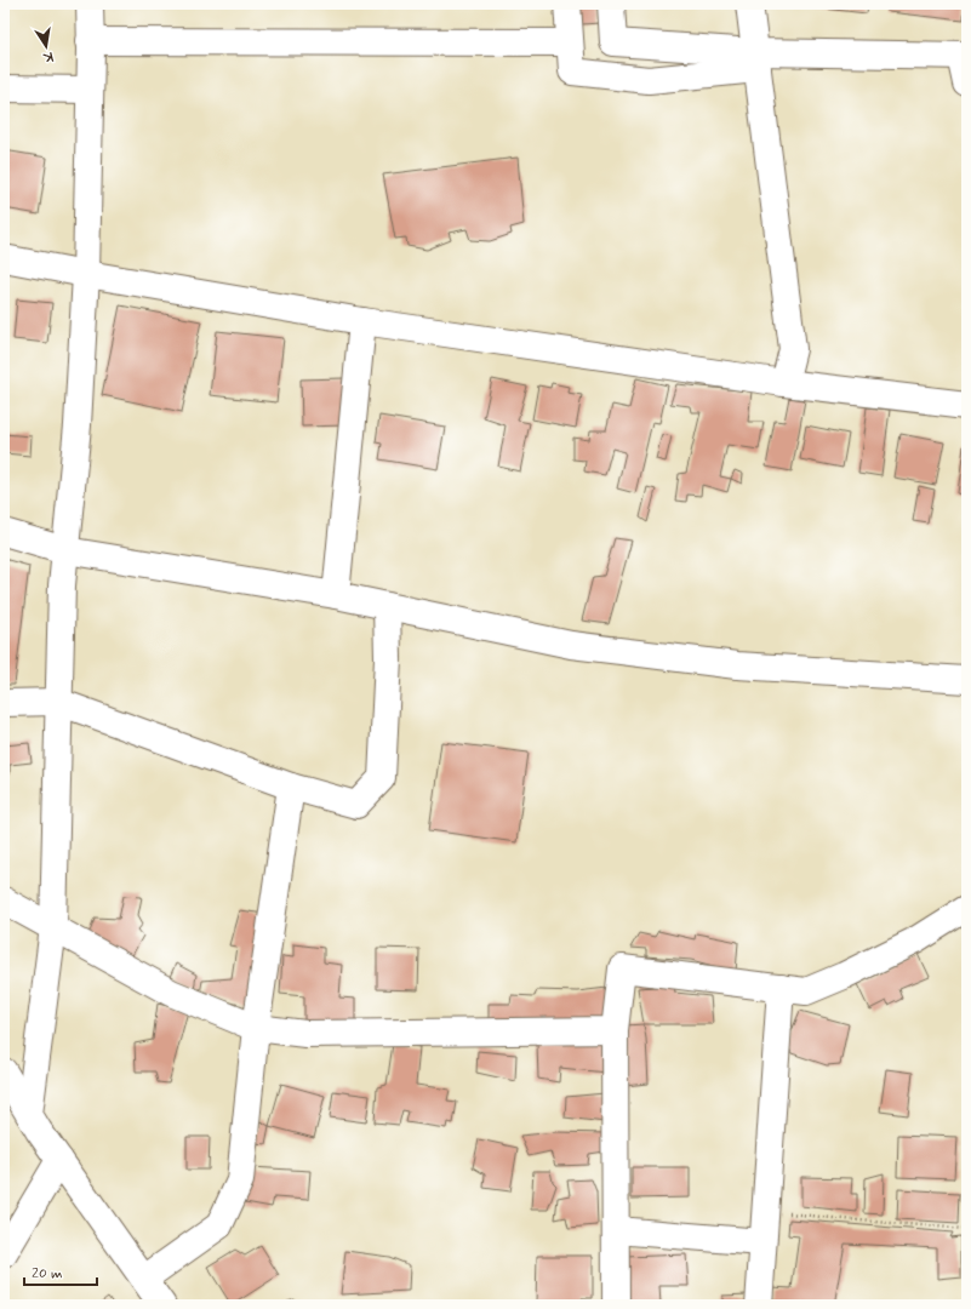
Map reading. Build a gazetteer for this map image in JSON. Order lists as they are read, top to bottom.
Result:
{
  "scale_bar": "20 m",
  "north": "bottom"
}
